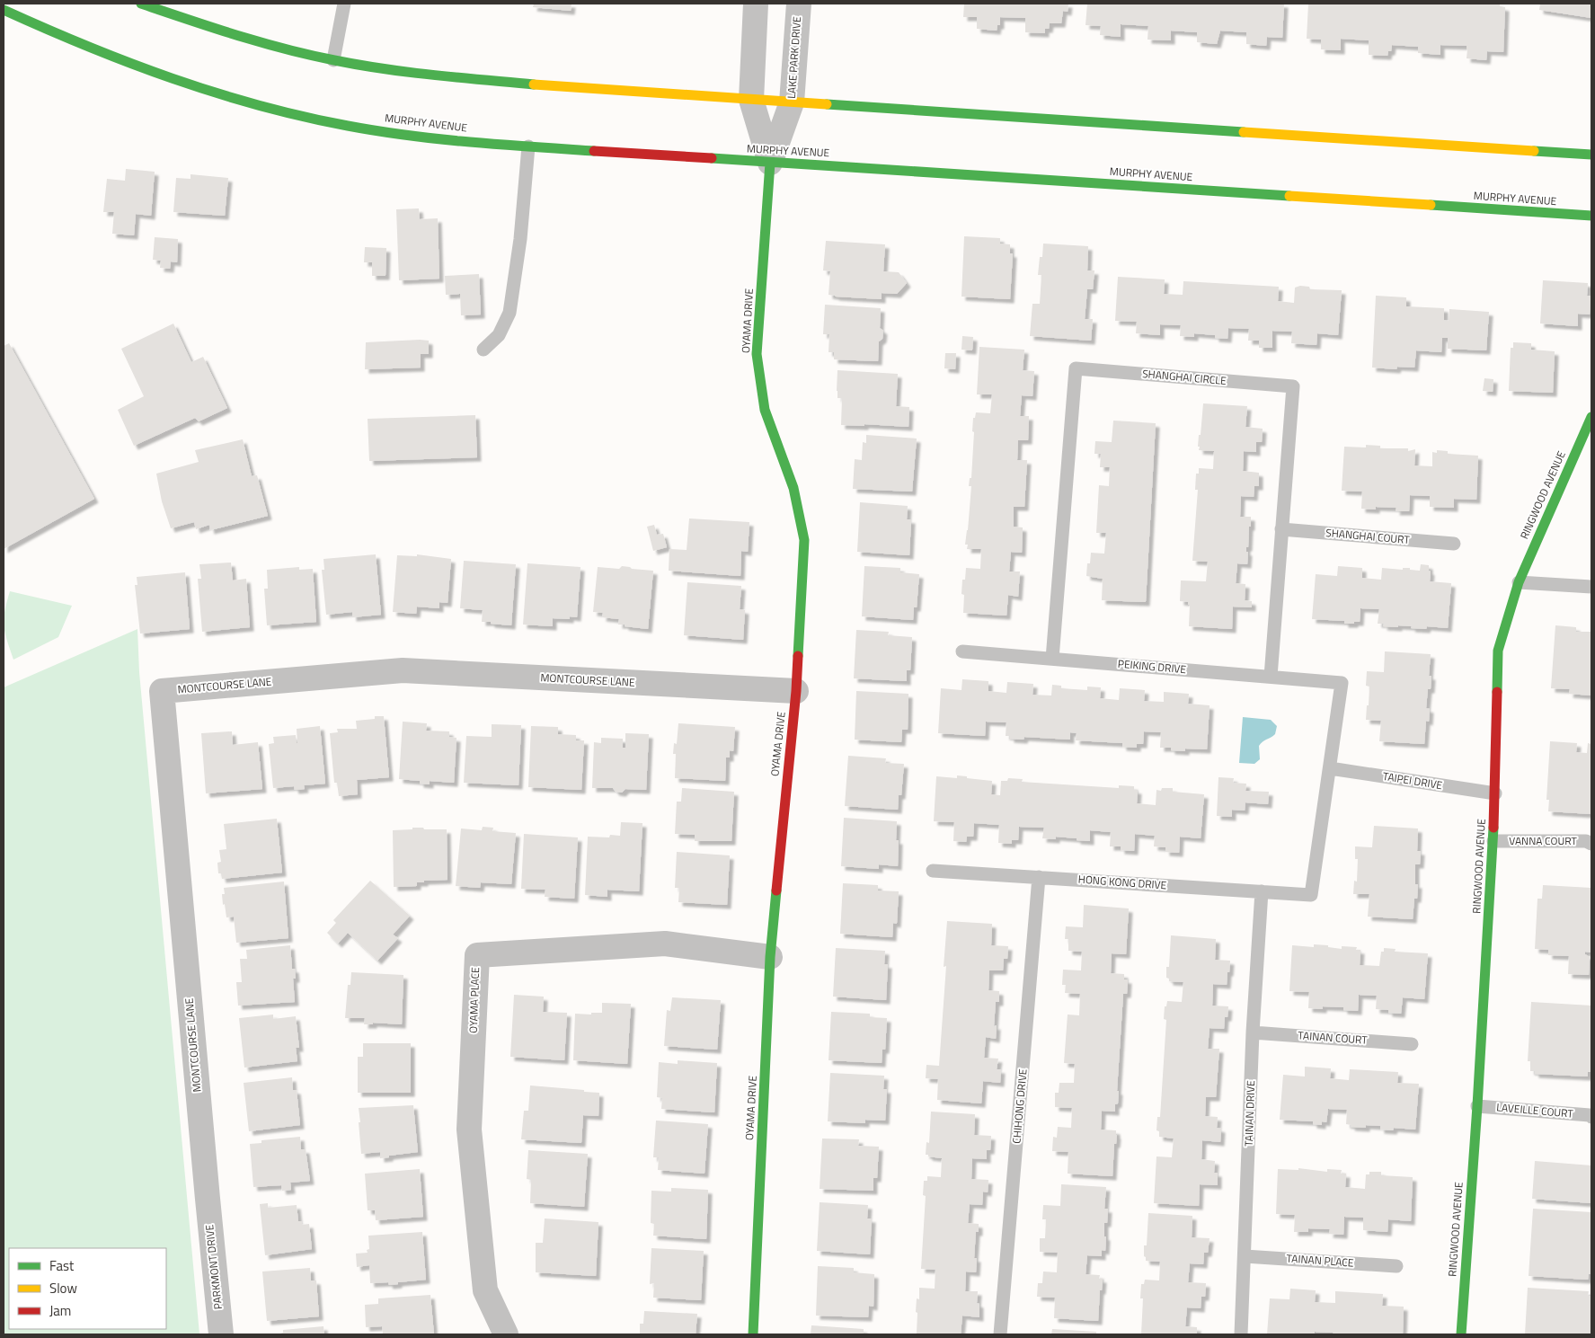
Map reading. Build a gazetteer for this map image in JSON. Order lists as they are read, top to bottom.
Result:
{
  "streets": {
    "main road": ["MURPHY AVENUE", "OYAMA DRIVE", "RINGWOOD AVENUE"],
    "street": [
      "LAKE PARK DRIVE",
      "MONTCOURSE LANE",
      "OYAMA PLACE",
      "PARKMONT DRIVE"
    ],
    "lane": [
      "SHANGHAI CIRCLE",
      "SHANGHAI COURT",
      "PEIKING DRIVE",
      "TAIPEI DRIVE",
      "VANNA COURT",
      "HONG KONG DRIVE",
      "TAINAN COURT",
      "CHIHONG DRIVE",
      "LAVEILLE COURT",
      "TAINAN DRIVE",
      "TAINAN PLACE"
    ]
  },
  "crossings": [
    ["LAKE PARK DRIVE", "MURPHY AVENUE"],
    ["LAKE PARK DRIVE", "OYAMA DRIVE"],
    ["MURPHY AVENUE", "OYAMA DRIVE"],
    ["OYAMA DRIVE", "MONTCOURSE LANE"],
    ["OYAMA DRIVE", "OYAMA PLACE"],
    ["SHANGHAI CIRCLE", "SHANGHAI COURT"],
    ["SHANGHAI CIRCLE", "PEIKING DRIVE"],
    ["RINGWOOD AVENUE", "TAIPEI DRIVE"],
    ["RINGWOOD AVENUE", "VANNA COURT"],
    ["RINGWOOD AVENUE", "LAVEILLE COURT"],
    ["PEIKING DRIVE", "TAIPEI DRIVE"],
    ["PEIKING DRIVE", "HONG KONG DRIVE"],
    ["MONTCOURSE LANE", "PARKMONT DRIVE"],
    ["TAIPEI DRIVE", "HONG KONG DRIVE"],
    ["HONG KONG DRIVE", "CHIHONG DRIVE"],
    ["HONG KONG DRIVE", "TAINAN DRIVE"],
    ["TAINAN COURT", "TAINAN DRIVE"],
    ["TAINAN DRIVE", "TAINAN PLACE"]
  ],
  "legend": ["Fast", "Slow", "Jam"]
}
